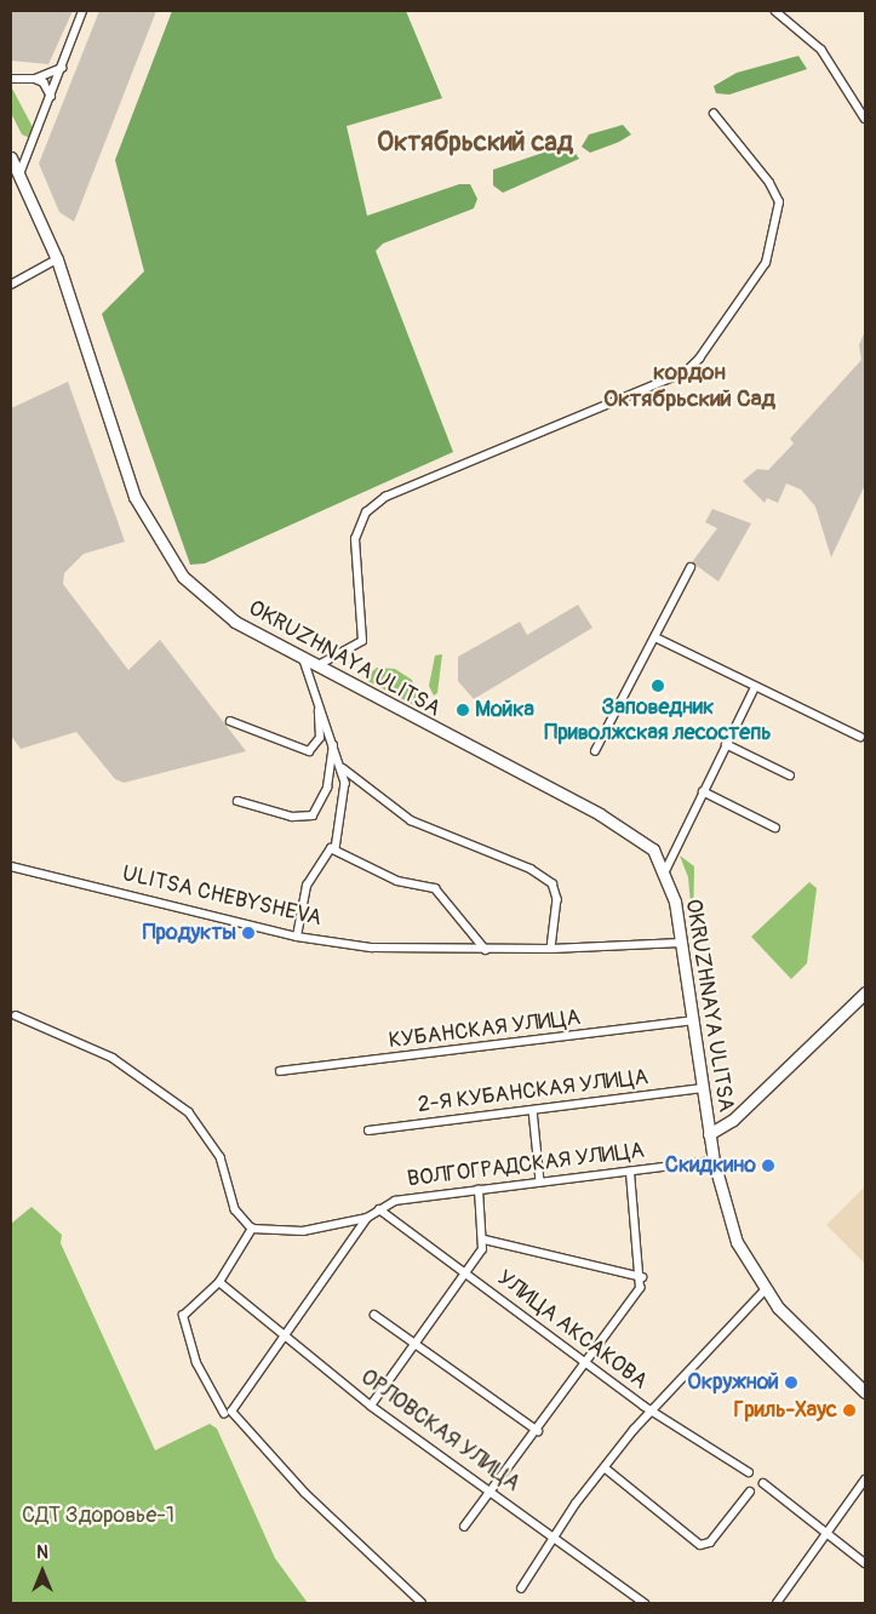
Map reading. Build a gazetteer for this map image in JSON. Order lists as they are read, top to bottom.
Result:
{
  "streets": {
    "main road": ["OKRUZHNAYA ULITSA"],
    "street": [
      "ULITSA CHEBYSHEVA",
      "КУБАНСКАЯ УЛИЦА",
      "2-Я КУБАНСКАЯ УЛИЦА",
      "ВОЛГОГРАДСКАЯ УЛИЦА",
      "УЛИЦА АКСАКОВА",
      "ОРЛОВСКАЯ УЛИЦА"
    ]
  },
  "crossings": [
    ["OKRUZHNAYA ULITSA", "ULITSA CHEBYSHEVA"],
    ["OKRUZHNAYA ULITSA", "КУБАНСКАЯ УЛИЦА"],
    ["OKRUZHNAYA ULITSA", "2-Я КУБАНСКАЯ УЛИЦА"],
    ["OKRUZHNAYA ULITSA", "ВОЛГОГРАДСКАЯ УЛИЦА"],
    ["ВОЛГОГРАДСКАЯ УЛИЦА", "УЛИЦА АКСАКОВА"],
    ["ВОЛГОГРАДСКАЯ УЛИЦА", "ОРЛОВСКАЯ УЛИЦА"]
  ],
  "districts": ["Октябрьский сад", "кордон Октябрьский Сад"],
  "parks": ["СДТ Здоровье-1"],
  "places": [
    "Заповедник Приволжская лесостепь",
    "Мойка",
    "Продукты",
    "Скидкино",
    "Окружной",
    "Гриль-Хаус"
  ],
  "north": "top"
}
